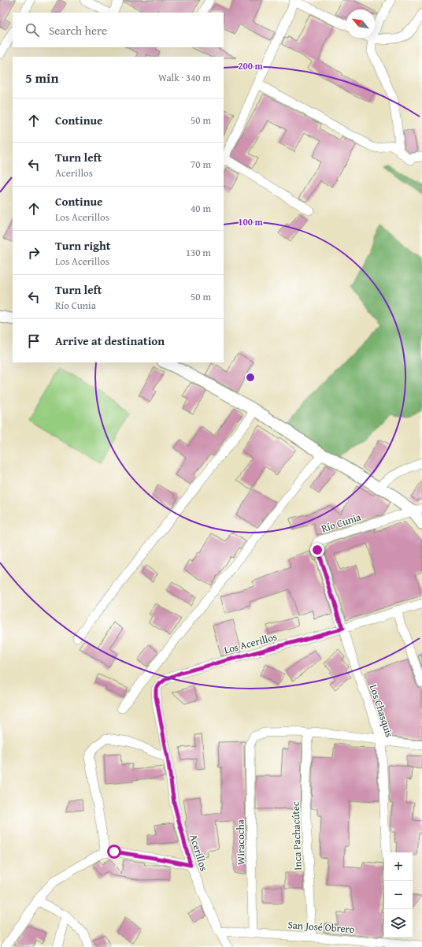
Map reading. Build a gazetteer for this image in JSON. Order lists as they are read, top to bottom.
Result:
{
  "streets": {
    "street": [
      "Río Cunia",
      "Los Acerillos",
      "Los Chasquis",
      "Inca Pachacútec",
      "Wiracocha",
      "Acerillos",
      "San José Obrero"
    ]
  },
  "crossings": [
    ["Río Cunia", "Los Acerillos"],
    ["Río Cunia", "Los Chasquis"],
    ["Los Acerillos", "Los Chasquis"],
    ["Los Acerillos", "Acerillos"],
    ["Los Chasquis", "Wiracocha"],
    ["Inca Pachacútec", "Wiracocha"],
    ["Inca Pachacútec", "San José Obrero"],
    ["Wiracocha", "San José Obrero"],
    ["Acerillos", "San José Obrero"]
  ],
  "north": "top left",
  "page": {
    "search": "Search here",
    "heading": ["5 min", "Walk · 340 m"],
    "list": [
      ["Continue", "50 m"],
      ["Turn left", "Acerillos", "70 m"],
      ["Continue", "Los Acerillos", "40 m"],
      ["Turn right", "Los Acerillos", "130 m"],
      ["Turn left", "Río Cunia", "50 m"],
      "Arrive at destination"
    ],
    "map_buttons": ["+", "−"]
  },
  "rings": ["200 m", "100 m"]
}
